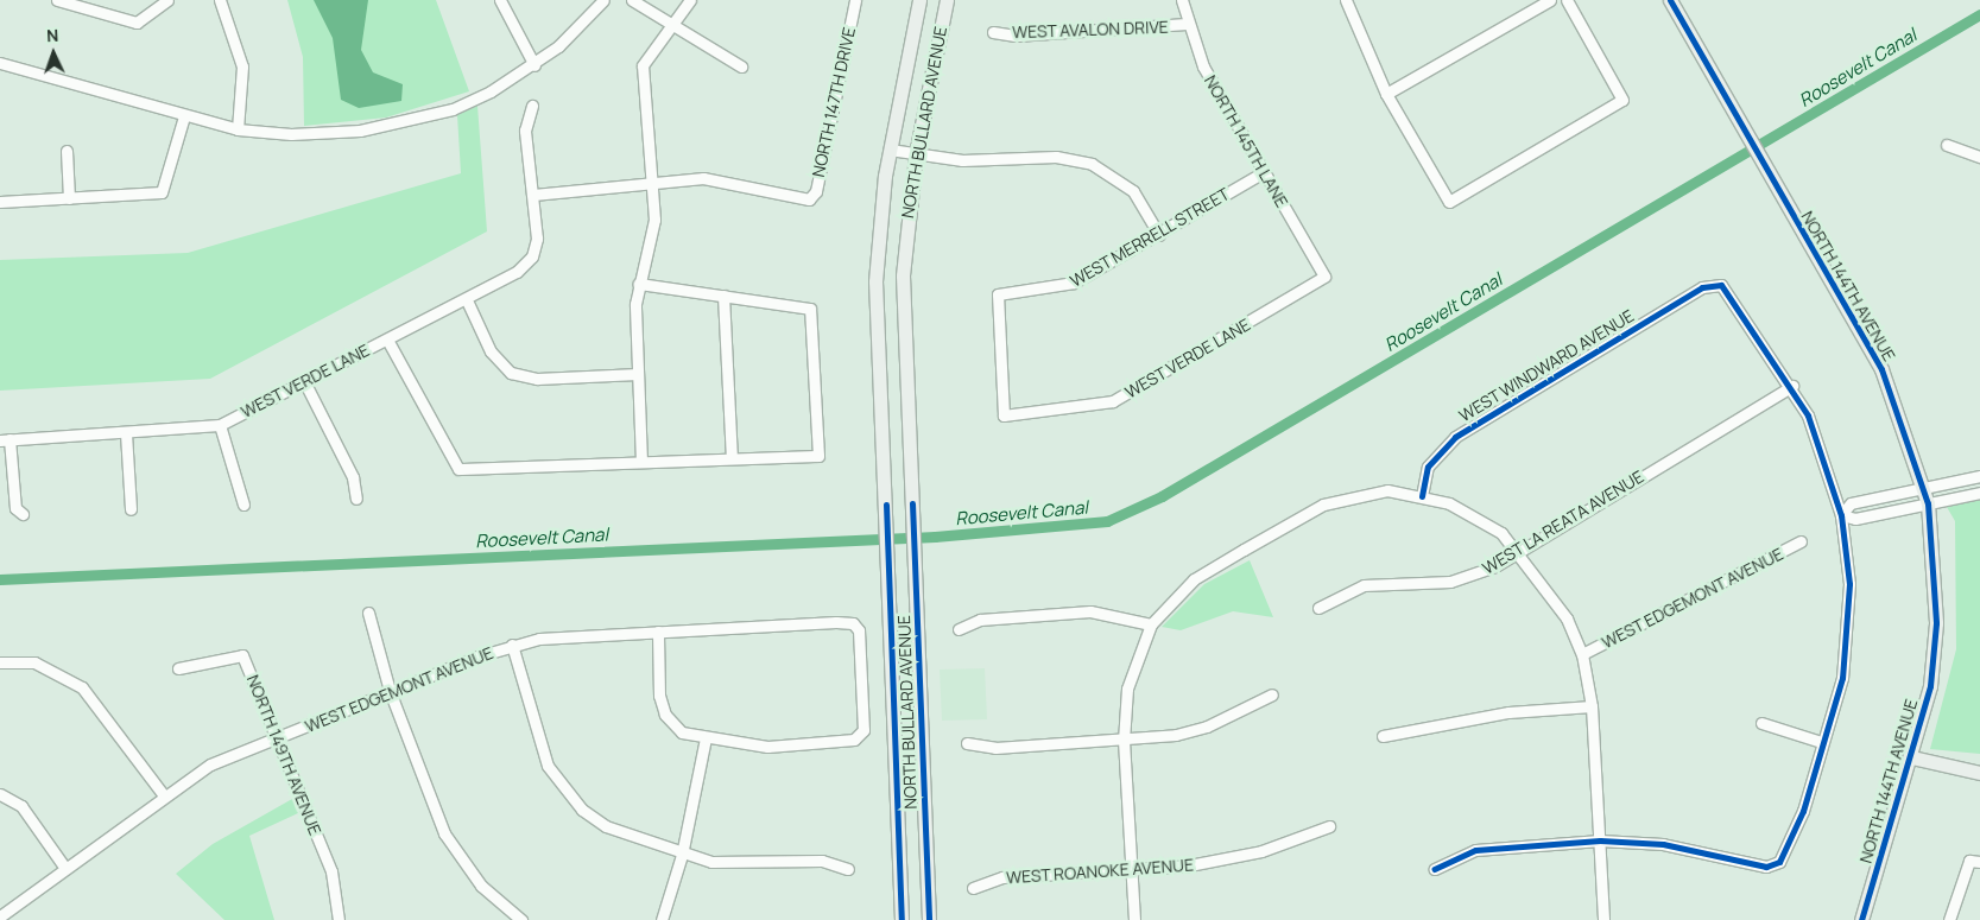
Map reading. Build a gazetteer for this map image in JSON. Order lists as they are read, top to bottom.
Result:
{
  "streets": {
    "main road": ["NORTH BULLARD AVENUE", "NORTH 144TH AVENUE"],
    "street": [
      "WEST AVALON DRIVE",
      "NORTH 147TH DRIVE",
      "NORTH 145TH LANE",
      "WEST MERRELL STREET",
      "WEST VERDE LANE",
      "WEST WINDWARD AVENUE",
      "WEST LA REATA AVENUE",
      "WEST EDGEMONT AVENUE",
      "NORTH 149TH AVENUE",
      "WEST ROANOKE AVENUE"
    ]
  },
  "crossings": [
    ["WEST AVALON DRIVE", "NORTH 145TH LANE"],
    ["NORTH 145TH LANE", "WEST MERRELL STREET"],
    ["NORTH 145TH LANE", "WEST VERDE LANE"],
    ["WEST MERRELL STREET", "WEST VERDE LANE"],
    ["WEST WINDWARD AVENUE", "WEST LA REATA AVENUE"],
    ["WEST EDGEMONT AVENUE", "NORTH 149TH AVENUE"]
  ],
  "water": ["Roosevelt Canal"],
  "north": "top"
}
